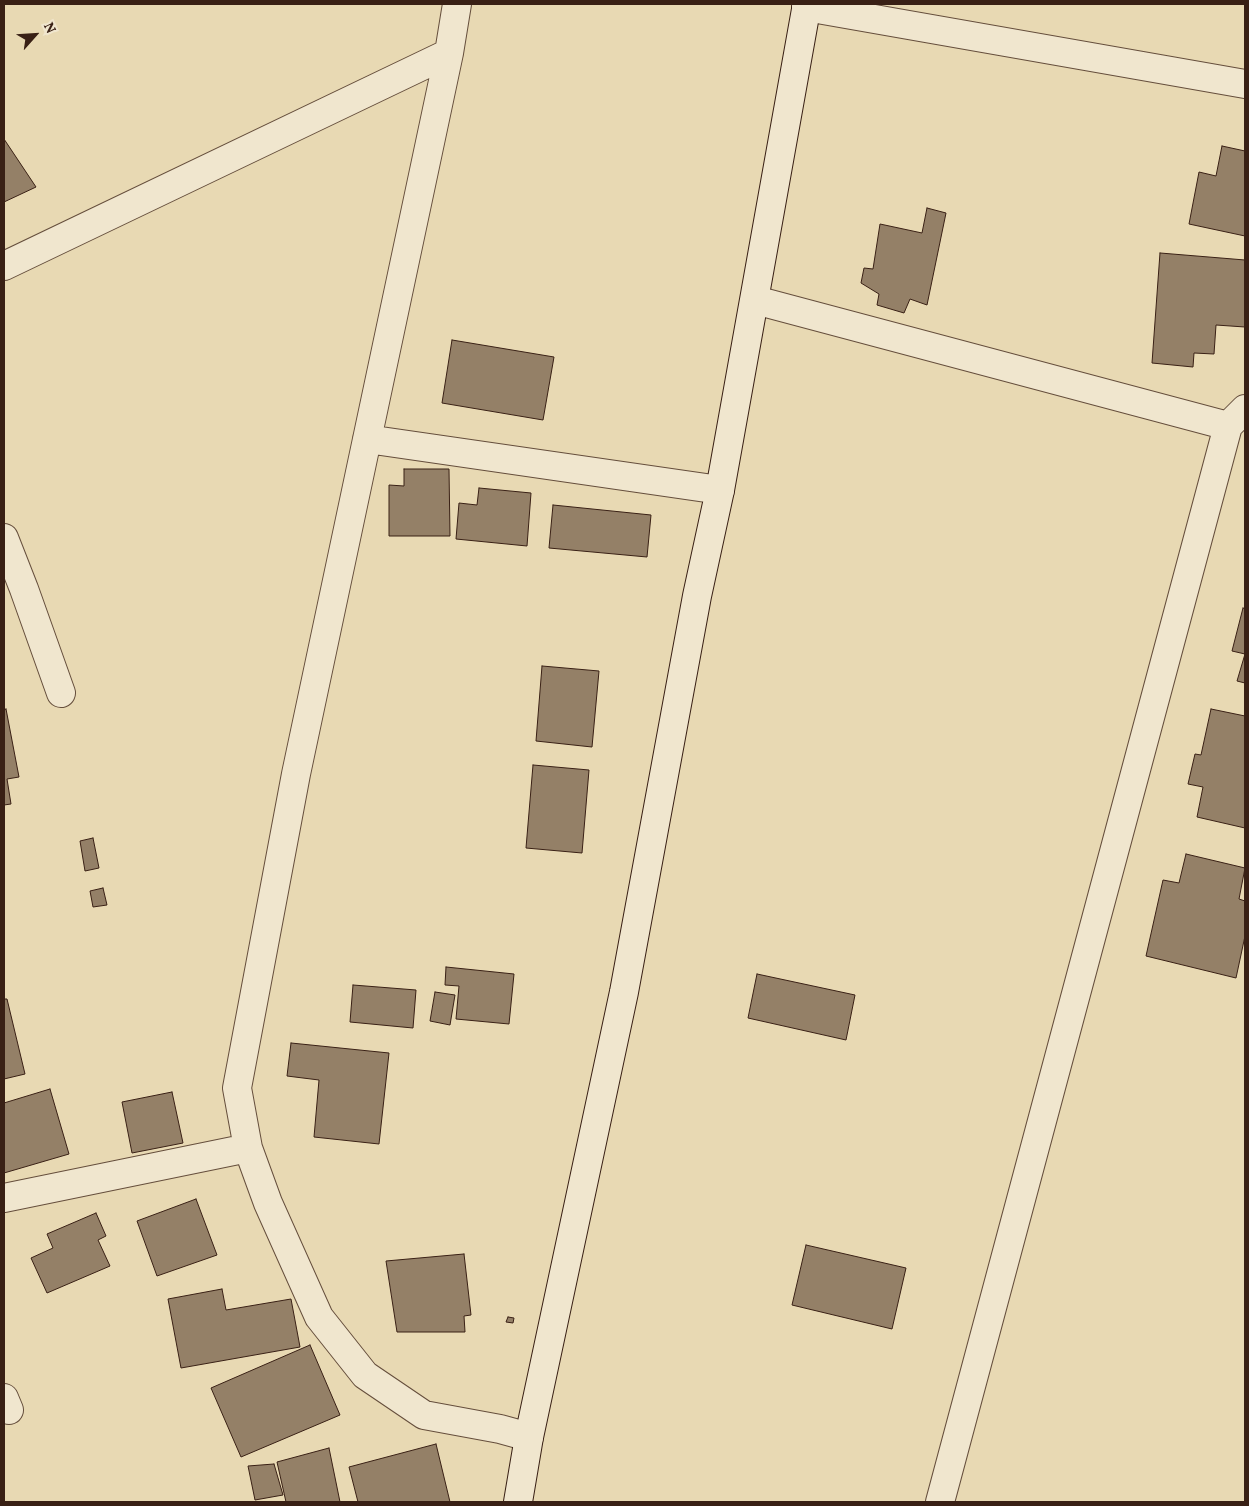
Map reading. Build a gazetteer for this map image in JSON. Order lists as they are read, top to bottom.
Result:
{
  "north": "top right"
}
